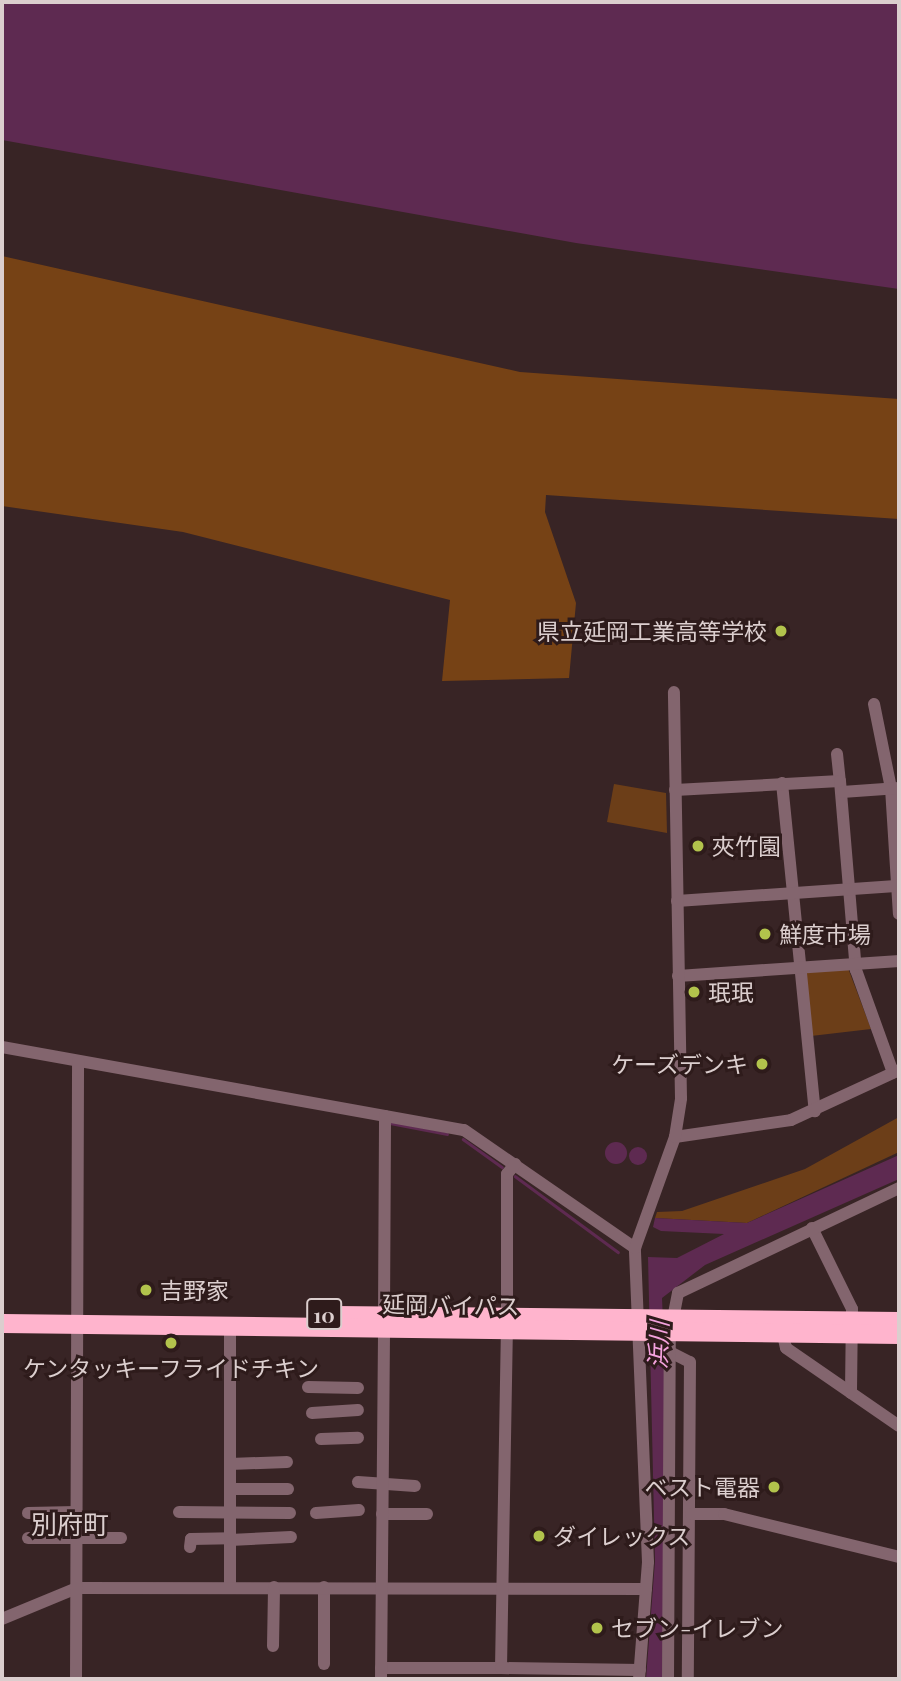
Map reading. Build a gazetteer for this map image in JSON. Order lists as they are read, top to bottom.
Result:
{
  "streets": {
    "highway": ["延岡バイパス", "10"]
  },
  "districts": ["別府町"],
  "water": ["浜川"],
  "places": [
    "県立延岡工業高等学校",
    "夾竹園",
    "鮮度市場",
    "珉珉",
    "ケーズデンキ",
    "吉野家",
    "ケンタッキーフライドチキン",
    "ベスト電器",
    "ダイレックス",
    "セブン-イレブン"
  ]
}
